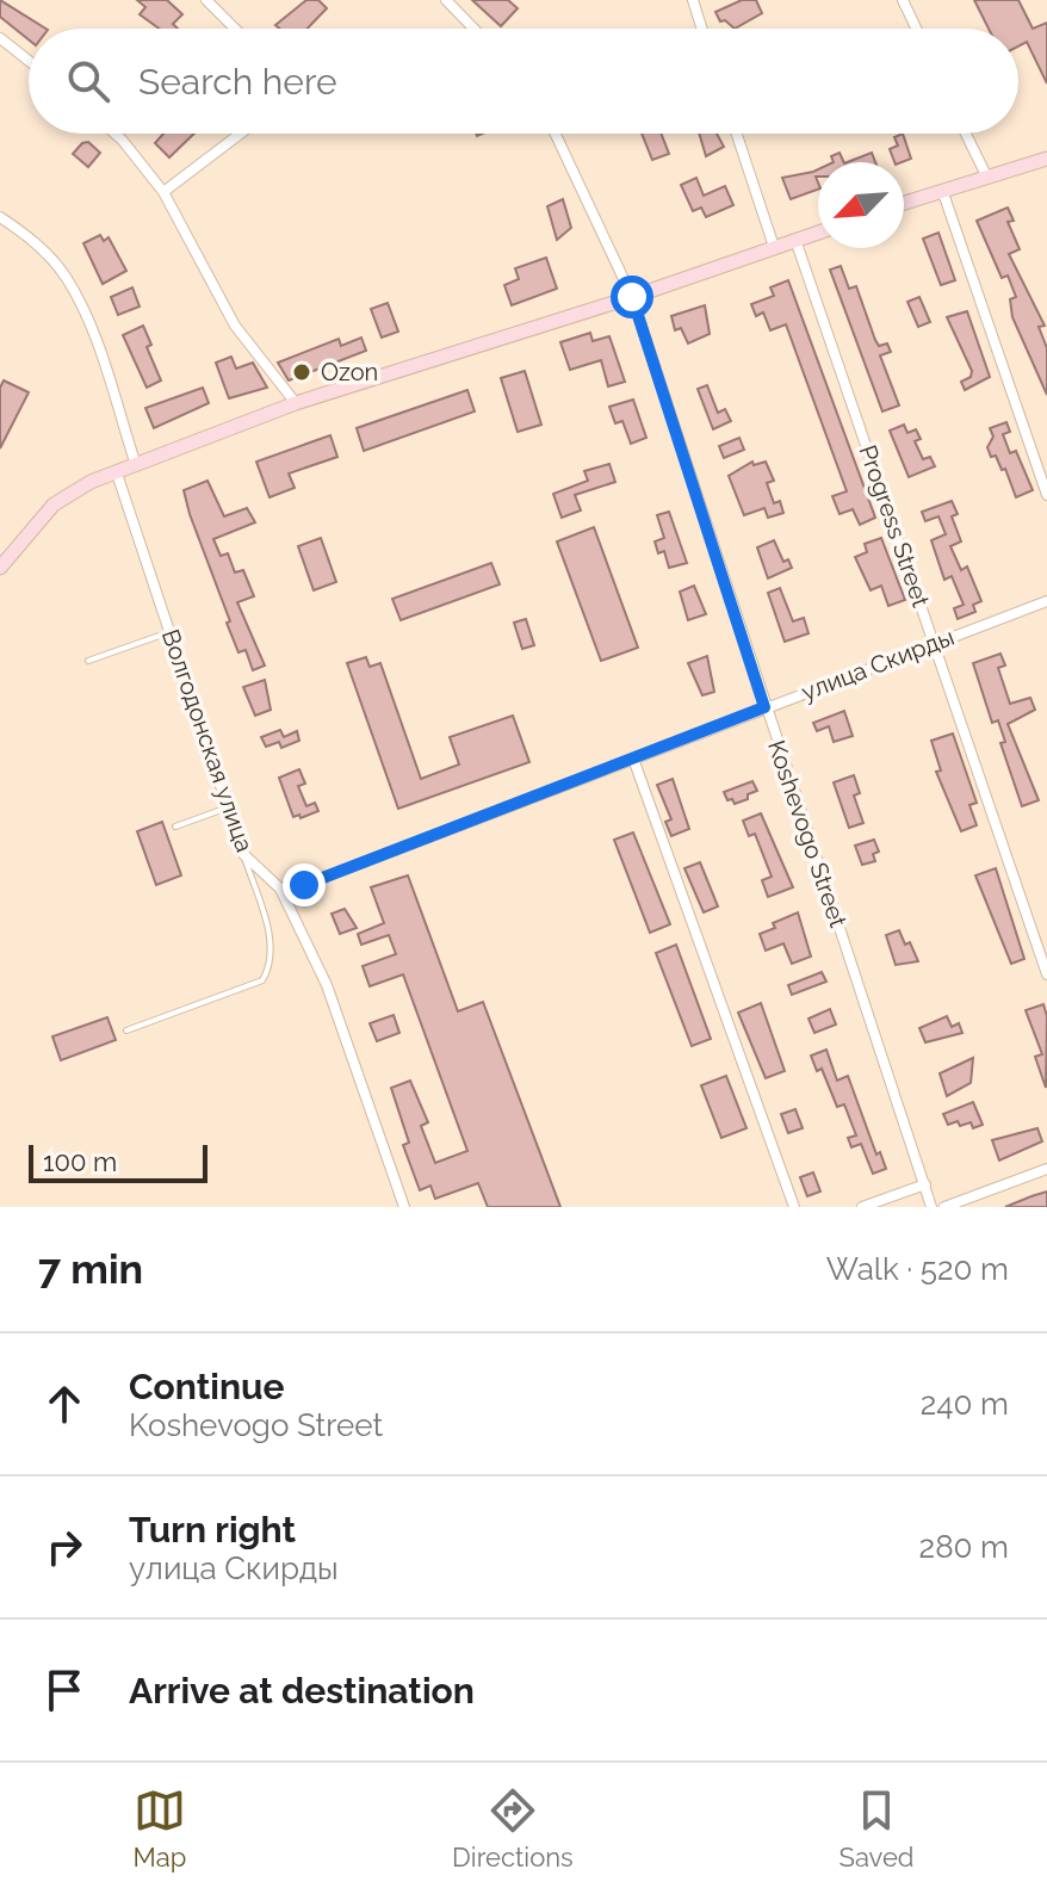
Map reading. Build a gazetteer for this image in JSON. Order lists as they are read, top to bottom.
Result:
{
  "streets": {
    "street": [
      "Progress Street",
      "улица Скирды",
      "Волгодонская улица",
      "Koshevogo Street"
    ]
  },
  "crossings": [
    ["Progress Street", "улица Скирды"],
    ["улица Скирды", "Волгодонская улица"],
    ["улица Скирды", "Koshevogo Street"]
  ],
  "places": ["Ozon"],
  "scale_bar": "100 m",
  "north": "bottom left",
  "page": {
    "search": "Search here",
    "scale": "100 m",
    "heading": ["7 min", "Walk · 520 m"],
    "list": [
      ["Continue", "Koshevogo Street", "240 m"],
      ["Turn right", "улица Скирды", "280 m"],
      "Arrive at destination"
    ],
    "nav": ["Map", "Directions", "Saved"]
  }
}
